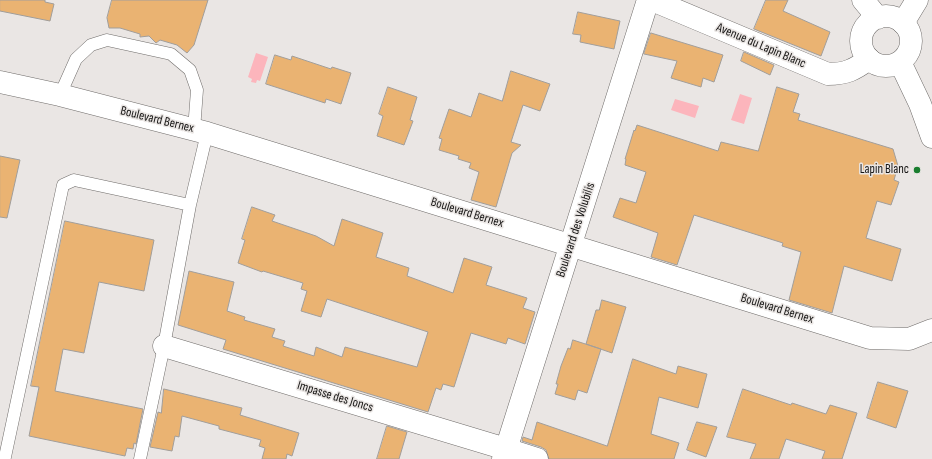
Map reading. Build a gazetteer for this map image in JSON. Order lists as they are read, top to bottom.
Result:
{
  "streets": {
    "street": [
      "Avenue du Lapin Blanc",
      "Boulevard Bernex",
      "Boulevard des Volubilis",
      "Impasse des Joncs"
    ]
  },
  "crossings": [
    ["Boulevard Bernex", "Boulevard des Volubilis"],
    ["Boulevard des Volubilis", "Impasse des Joncs"]
  ],
  "places": ["Lapin Blanc"]
}
